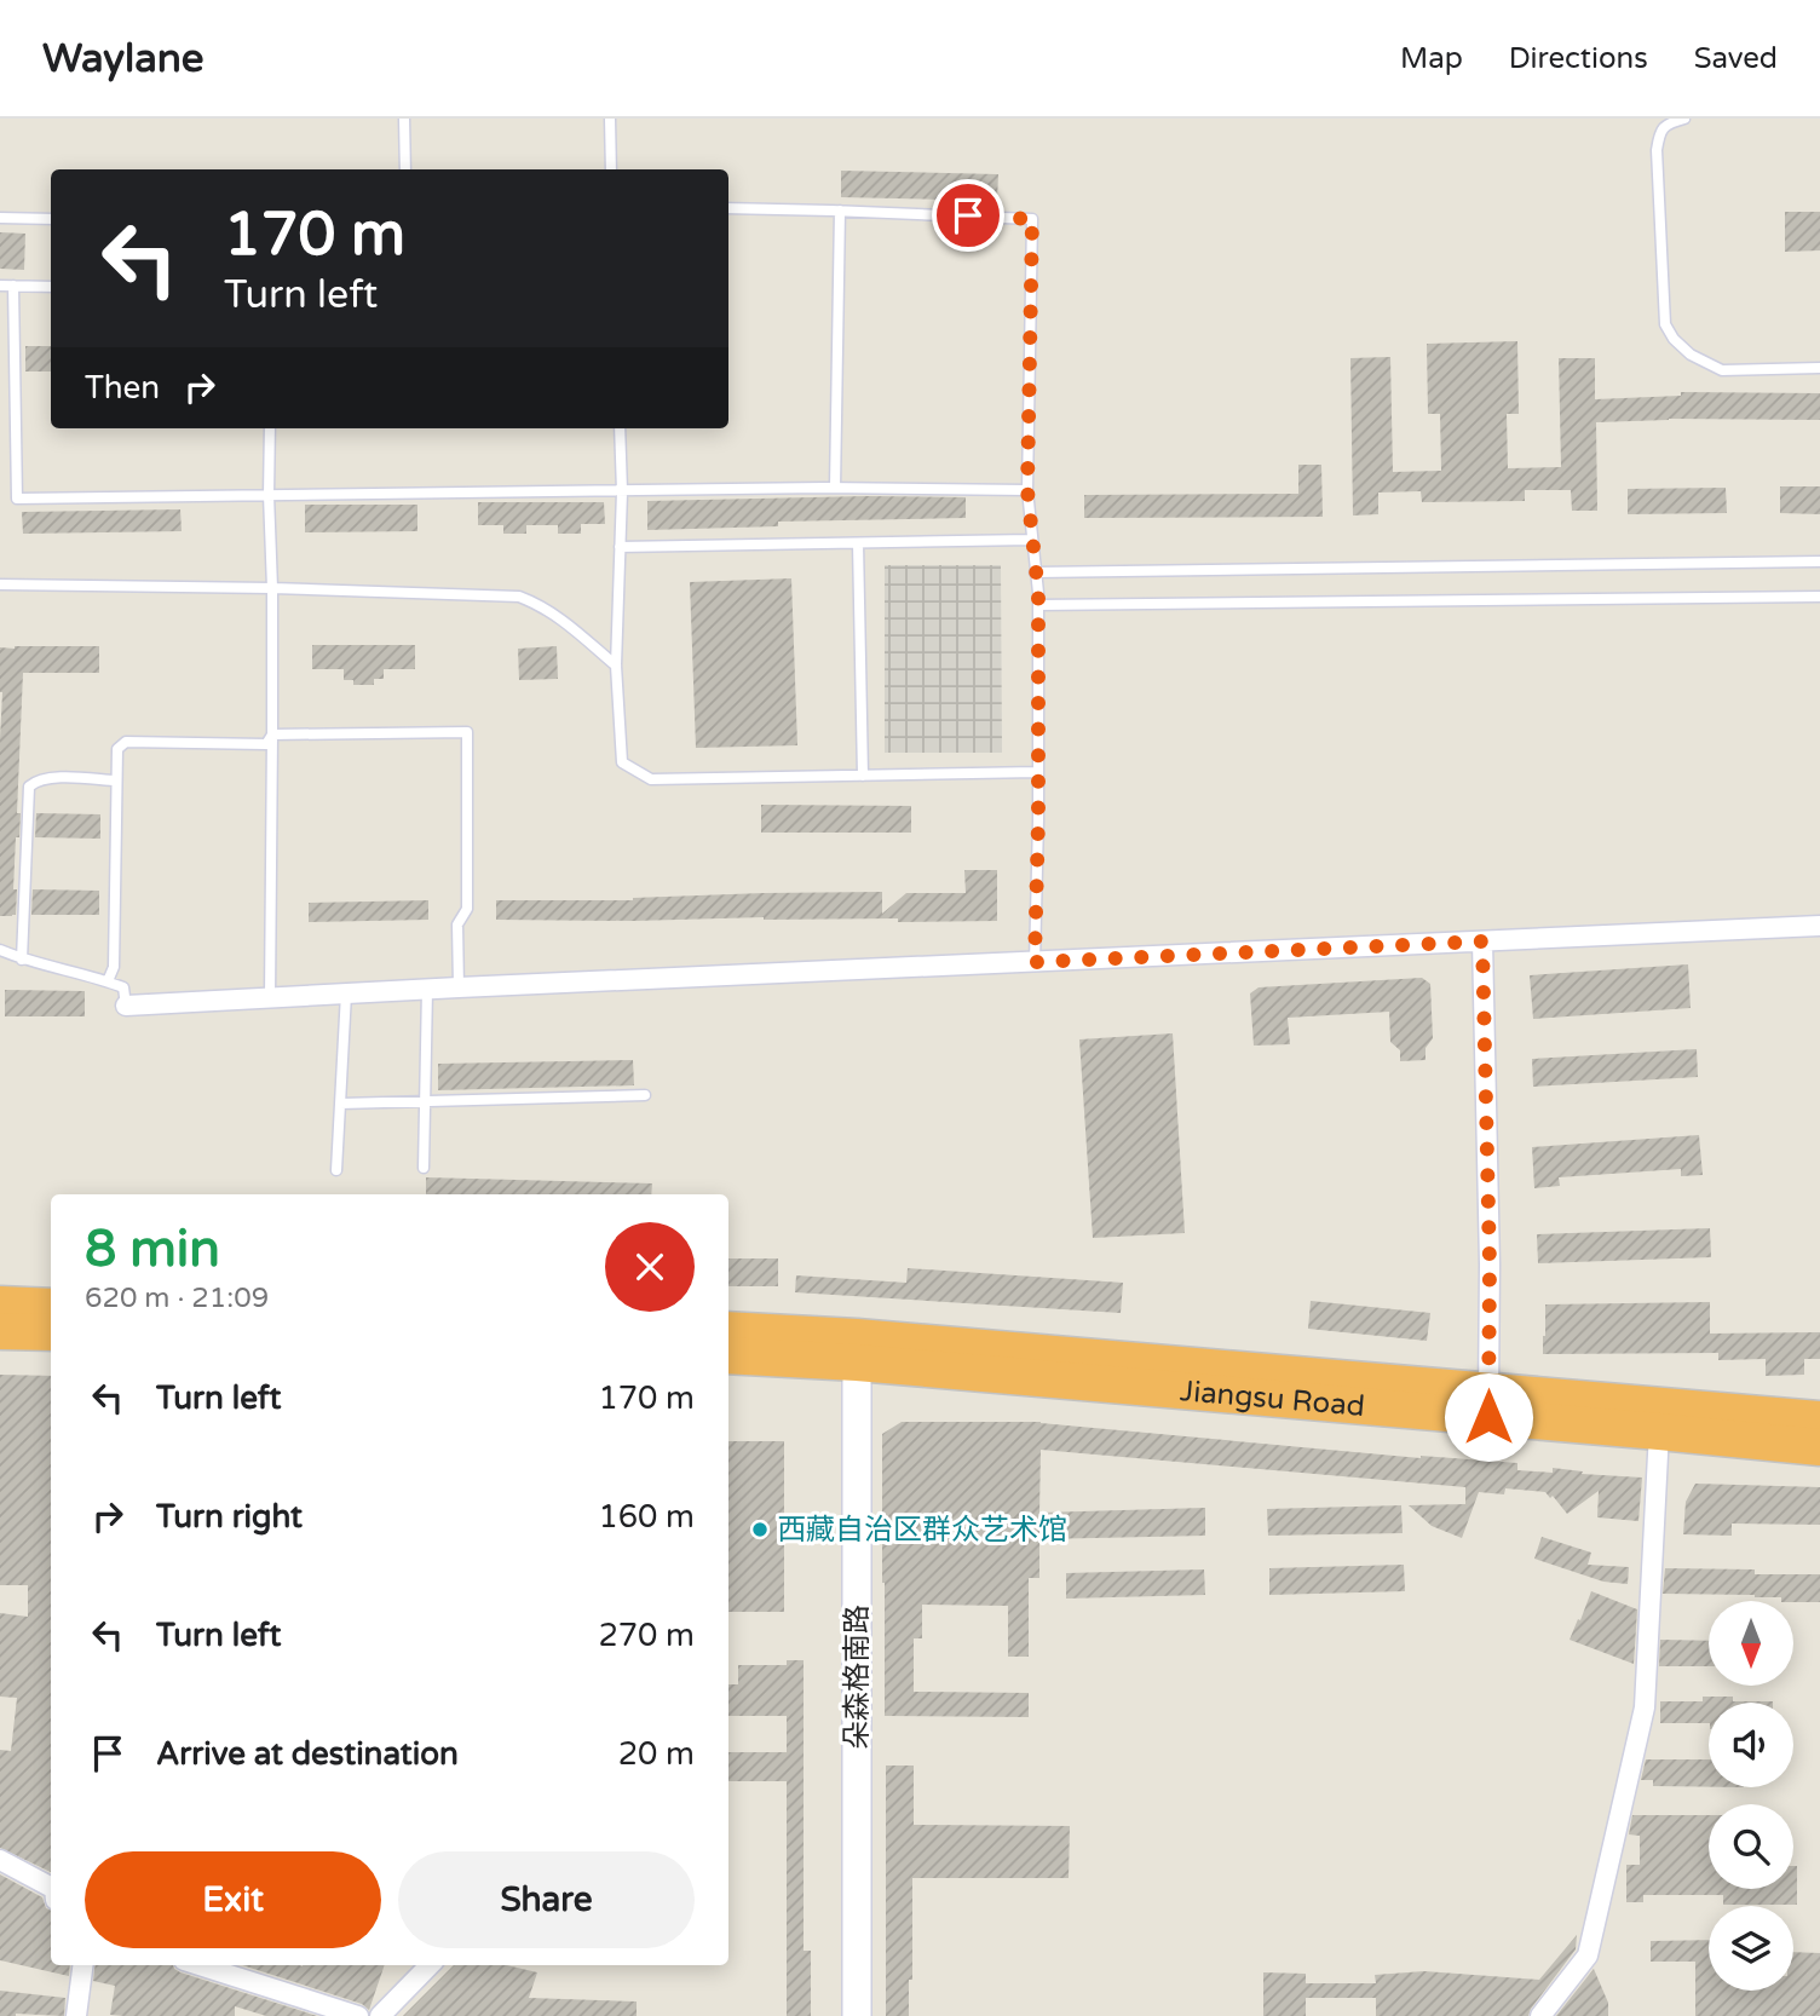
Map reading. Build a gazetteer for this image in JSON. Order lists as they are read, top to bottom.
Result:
{
  "streets": {
    "highway": ["Jiangsu Road"],
    "street": ["朵森格南路"]
  },
  "crossings": [
    ["Jiangsu Road", "朵森格南路"]
  ],
  "places": ["西藏自治区群众艺术馆"],
  "north": "bottom",
  "page": {
    "header": "Waylane",
    "nav": ["Map", "Directions", "Saved"],
    "turn": ["170 m", "Turn left"],
    "then": "Then",
    "heading": ["8 min", "620 m · 21:09"],
    "list": [
      {
        "name": "Turn left",
        "value": "170 m"
      },
      {
        "name": "Turn right",
        "value": "160 m"
      },
      {
        "name": "Turn left",
        "value": "270 m"
      },
      {
        "name": "Arrive at destination",
        "value": "20 m"
      }
    ],
    "buttons": ["Exit", "Share"]
  }
}
